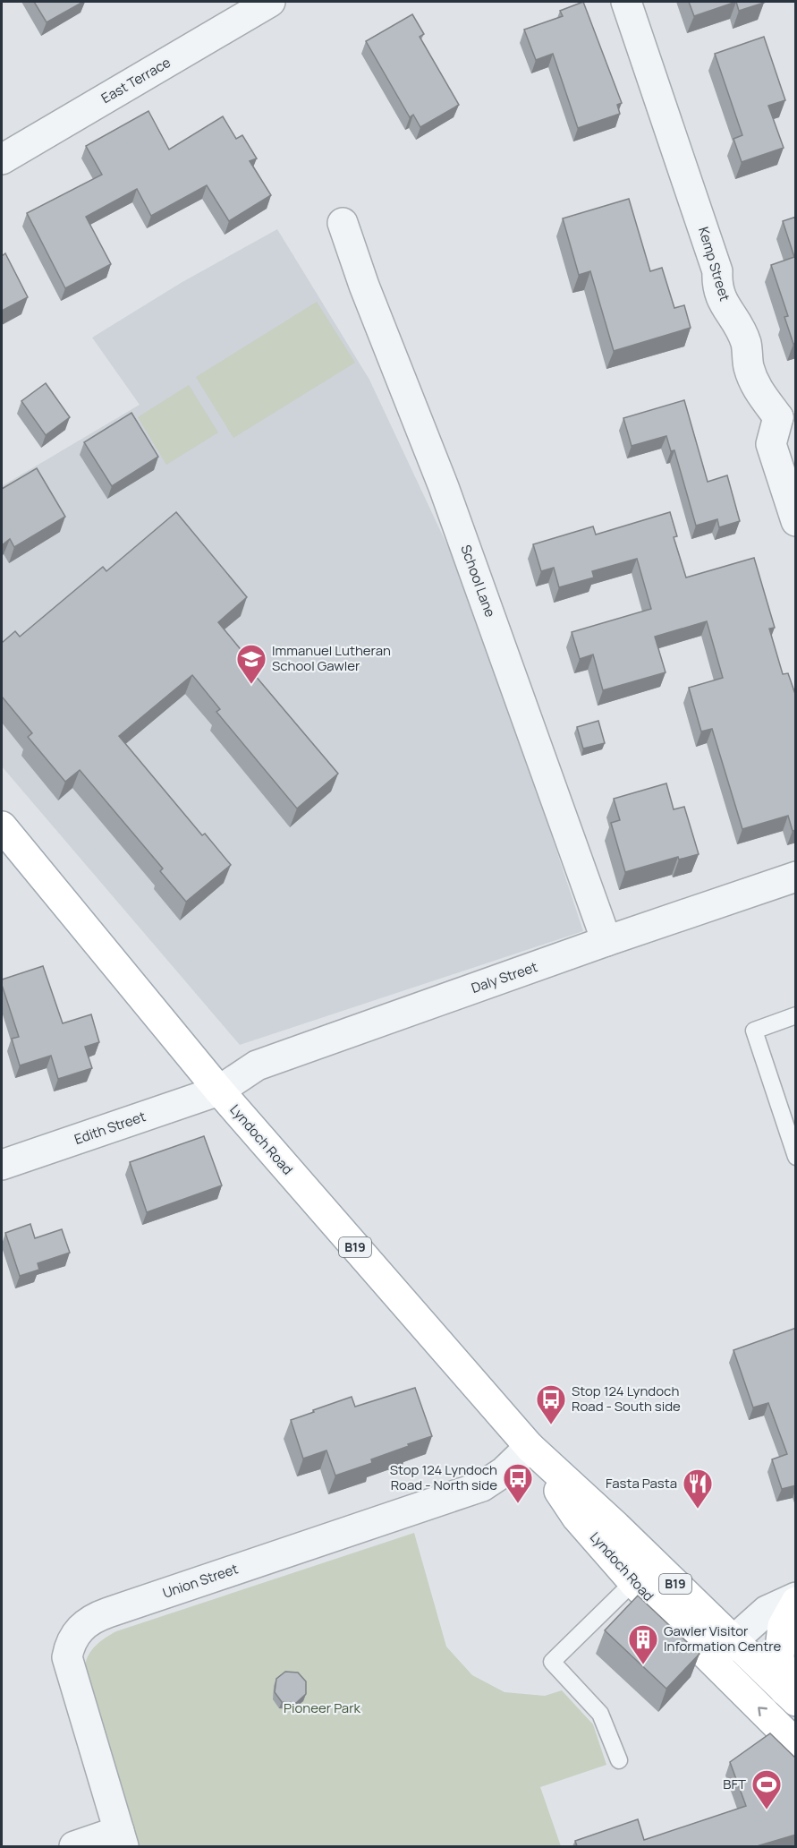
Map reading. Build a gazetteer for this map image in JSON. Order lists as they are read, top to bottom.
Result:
{
  "streets": {
    "main road": ["Lyndoch Road", "B19"],
    "street": [
      "East Terrace",
      "Kemp Street",
      "School Lane",
      "Daly Street",
      "Edith Street",
      "Union Street"
    ]
  },
  "crossings": [
    ["School Lane", "Daly Street"],
    ["Daly Street", "Edith Street"],
    ["Daly Street", "Lyndoch Road"],
    ["Edith Street", "Lyndoch Road"],
    ["Lyndoch Road", "Union Street"]
  ],
  "parks": ["Pioneer Park"],
  "places": {
    "school or university": ["Immanuel Lutheran School Gawler"],
    "bus stop": ["Stop 124 Lyndoch Road - South side", "Stop 124 Lyndoch Road - North side"],
    "restaurant": ["Fasta Pasta"],
    "building": ["Gawler Visitor Information Centre"],
    "sports": ["BFT"]
  }
}
